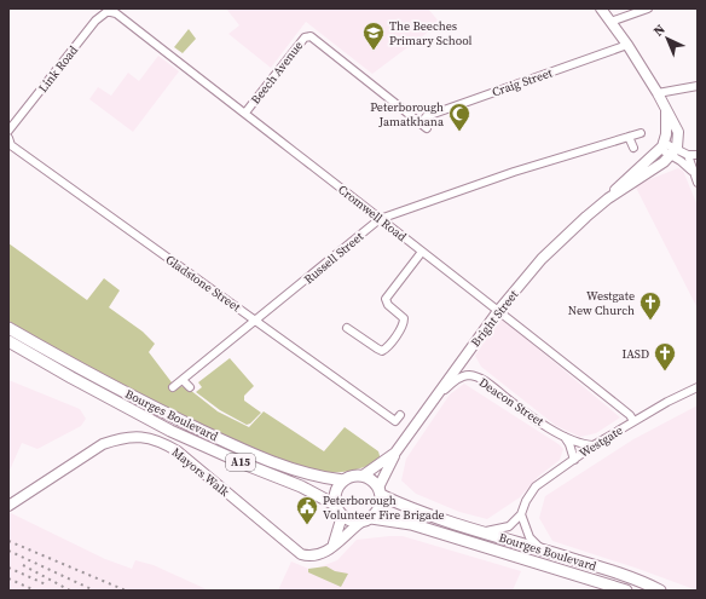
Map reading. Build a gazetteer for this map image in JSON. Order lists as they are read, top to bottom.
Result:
{
  "streets": {
    "main road": ["Bourges Boulevard", "A15"],
    "street": [
      "Link Road",
      "Beech Avenue",
      "Craig Street",
      "Cromwell Road",
      "Russell Street",
      "Gladstone Street",
      "Bright Street",
      "Deacon Street",
      "Westgate",
      "Mayors Walk"
    ]
  },
  "crossings": [
    ["Link Road", "Cromwell Road"],
    ["Beech Avenue", "Craig Street"],
    ["Beech Avenue", "Cromwell Road"],
    ["Cromwell Road", "Russell Street"],
    ["Cromwell Road", "Bright Street"],
    ["Cromwell Road", "Westgate"],
    ["Russell Street", "Gladstone Street"],
    ["Bright Street", "Deacon Street"],
    ["Bright Street", "Bourges Boulevard"],
    ["Bright Street", "A15"],
    ["Bright Street", "Mayors Walk"],
    ["Deacon Street", "Westgate"],
    ["Bourges Boulevard", "A15"],
    ["Bourges Boulevard", "Mayors Walk"],
    ["A15", "Mayors Walk"]
  ],
  "places": {
    "school or university": ["The Beeches Primary School"],
    "mosque": ["Peterborough Jamatkhana"],
    "church": ["Westgate New Church", "IASD"],
    "public building": ["Peterborough Volunteer Fire Brigade"]
  },
  "north": "top left"
}
